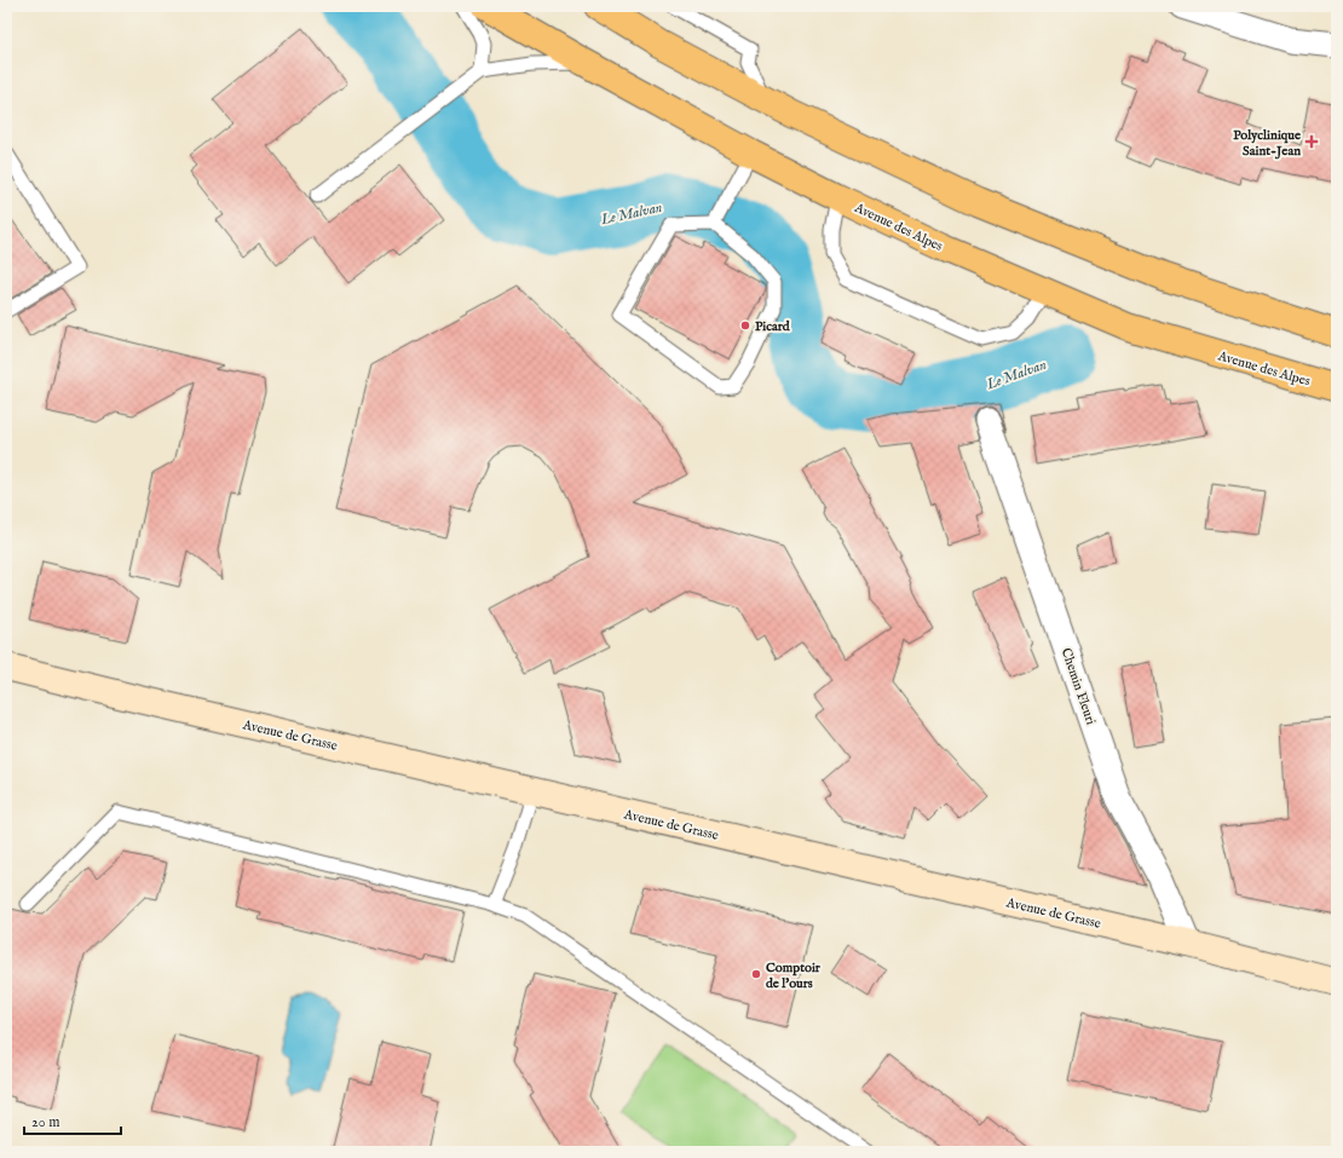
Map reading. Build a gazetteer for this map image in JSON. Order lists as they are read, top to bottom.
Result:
{
  "streets": {
    "main road": ["Avenue des Alpes", "Avenue de Grasse"],
    "street": ["Chemin Fleuri"]
  },
  "crossings": [
    ["Chemin Fleuri", "Avenue de Grasse"]
  ],
  "water": ["Le Malvan"],
  "places": {
    "health": ["Polyclinique Saint-Jean"],
    "other": ["Picard", "Comptoir de l'ours"]
  },
  "scale_bar": "20 m"
}
